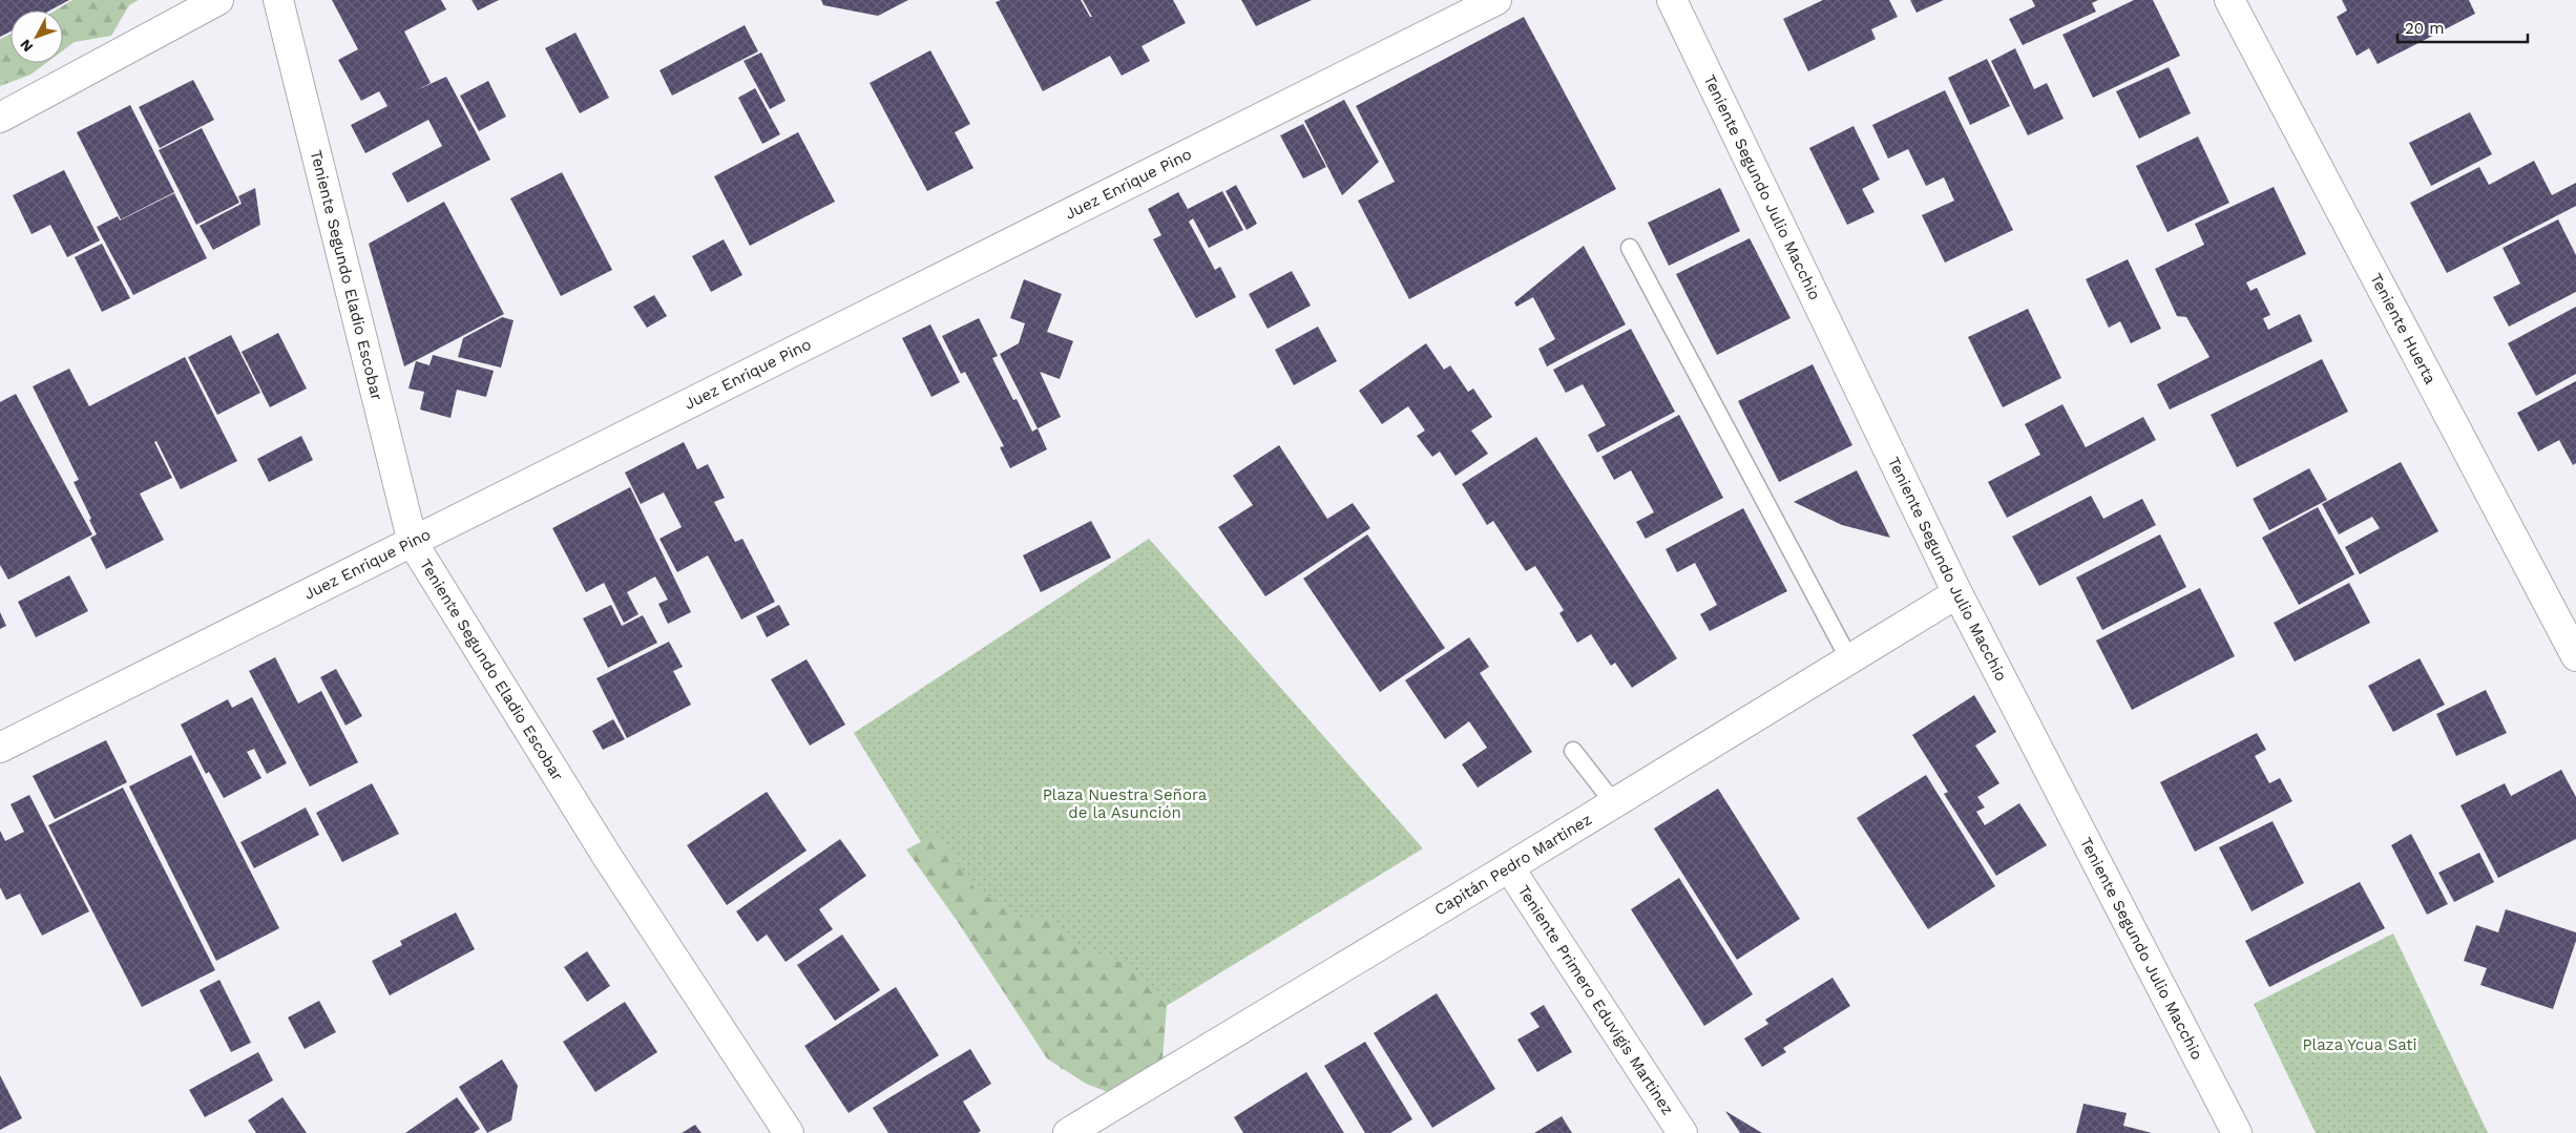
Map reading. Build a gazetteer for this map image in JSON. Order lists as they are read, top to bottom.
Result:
{
  "streets": {
    "street": [
      "Juez Enrique Pino",
      "Teniente Segundo Julio Macchio",
      "Teniente Segundo Eladio Escobar",
      "Teniente Huerta",
      "Capitán Pedro Martinez",
      "Teniente Primero Eduvigis Martinez"
    ]
  },
  "crossings": [
    ["Juez Enrique Pino", "Teniente Segundo Eladio Escobar"],
    ["Teniente Segundo Julio Macchio", "Capitán Pedro Martinez"],
    ["Capitán Pedro Martinez", "Teniente Primero Eduvigis Martinez"]
  ],
  "parks": ["Plaza Nuestra Señora de la Asunción", "Plaza Ycua Sati"],
  "scale_bar": "20 m",
  "north": "bottom left"
}
